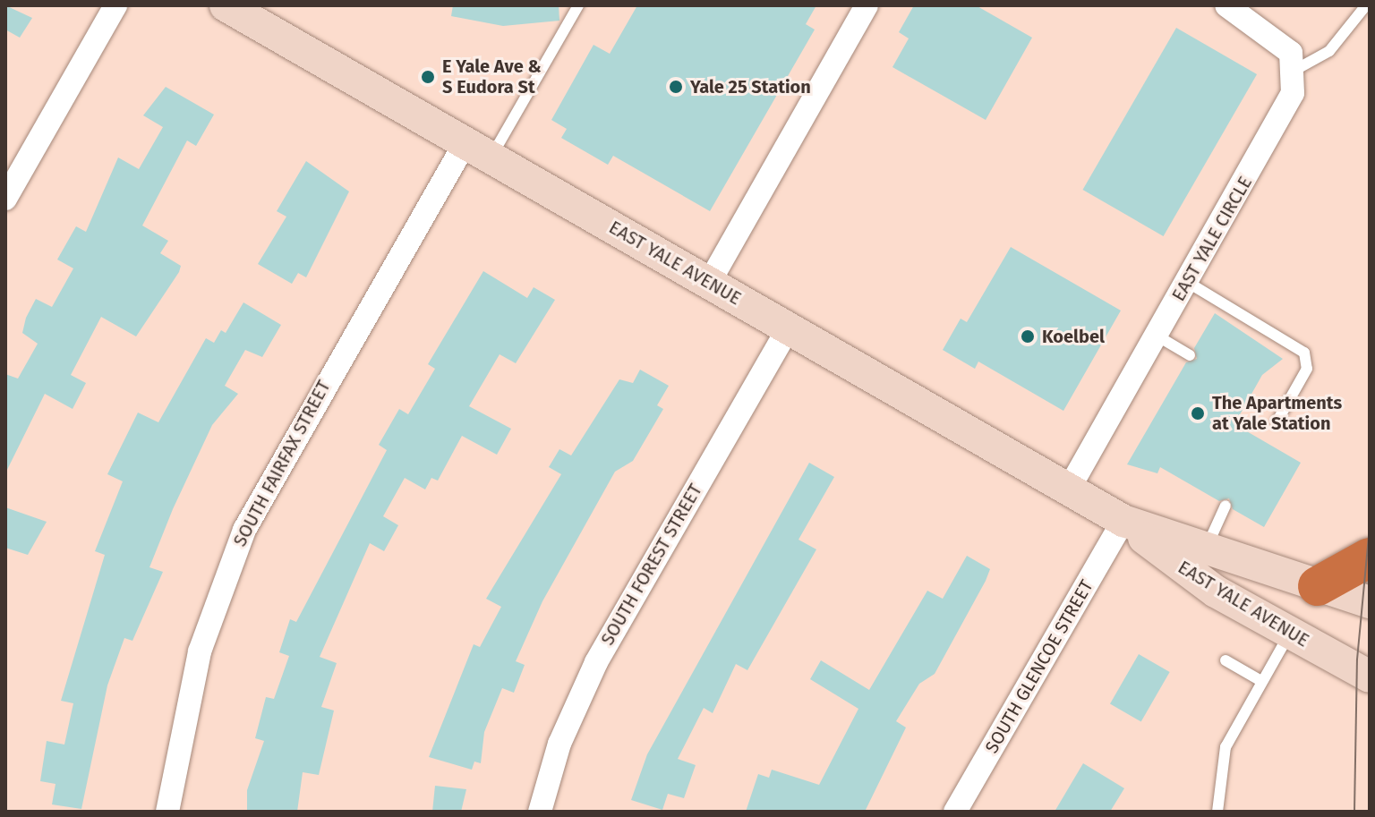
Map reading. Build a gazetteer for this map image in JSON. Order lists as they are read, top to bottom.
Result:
{
  "streets": {
    "main road": ["EAST YALE AVENUE"],
    "street": [
      "EAST YALE CIRCLE",
      "SOUTH FAIRFAX STREET",
      "SOUTH FOREST STREET",
      "SOUTH GLENCOE STREET"
    ]
  },
  "crossings": [
    ["EAST YALE CIRCLE", "EAST YALE AVENUE"],
    ["EAST YALE AVENUE", "SOUTH FAIRFAX STREET"],
    ["EAST YALE AVENUE", "SOUTH FOREST STREET"],
    ["EAST YALE AVENUE", "SOUTH GLENCOE STREET"]
  ],
  "places": [
    "E Yale Ave & S Eudora St",
    "Yale 25 Station",
    "Koelbel",
    "The Apartments at Yale Station"
  ]
}
